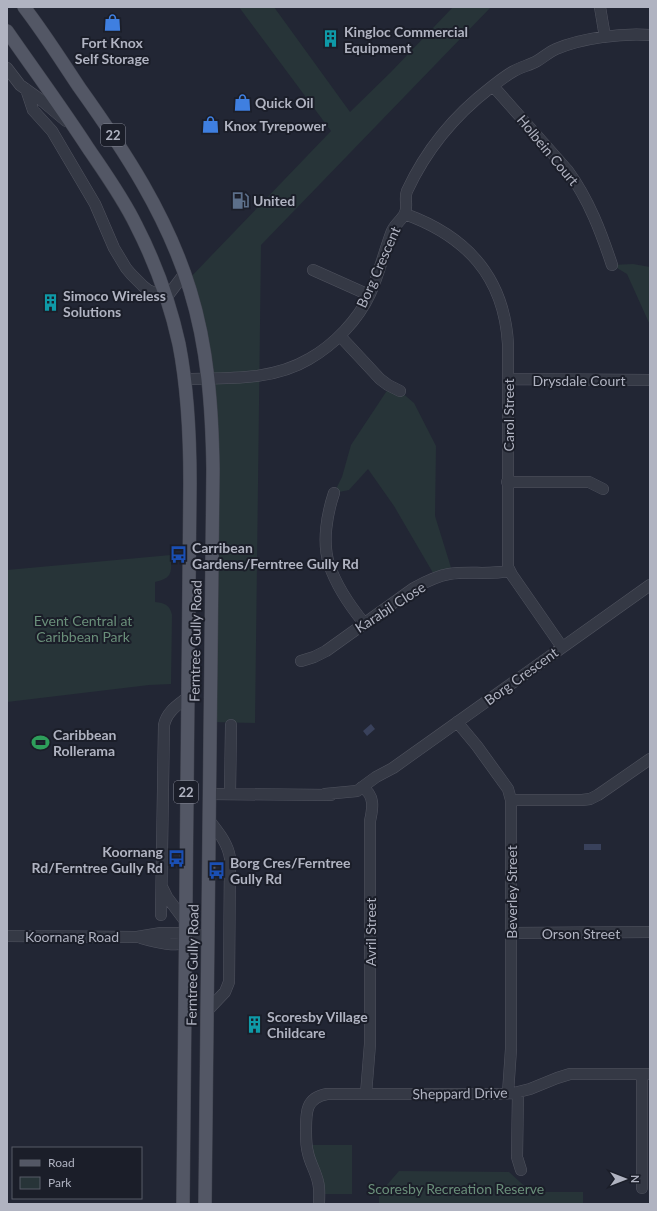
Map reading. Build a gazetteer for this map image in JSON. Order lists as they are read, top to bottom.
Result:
{
  "streets": {
    "main road": ["22", "Ferntree Gully Road"],
    "street": [
      "Holbein Court",
      "Borg Crescent",
      "Drysdale Court",
      "Carol Street",
      "Karabil Close",
      "Beverley Street",
      "Avril Street",
      "Orson Street",
      "Koornang Road",
      "Sheppard Drive"
    ]
  },
  "crossings": [
    ["Holbein Court", "Borg Crescent"],
    ["Borg Crescent", "Carol Street"],
    ["Borg Crescent", "Ferntree Gully Road"],
    ["Borg Crescent", "Beverley Street"],
    ["Borg Crescent", "Avril Street"],
    ["Drysdale Court", "Carol Street"],
    ["Carol Street", "Karabil Close"],
    ["Ferntree Gully Road", "Koornang Road"],
    ["Beverley Street", "Orson Street"],
    ["Beverley Street", "Sheppard Drive"],
    ["Avril Street", "Sheppard Drive"]
  ],
  "parks": ["Event Central at Caribbean Park", "Scoresby Recreation Reserve"],
  "places": {
    "shop": ["Fort Knox Self Storage", "Quick Oil", "Knox Tyrepower"],
    "building": ["Kingloc Commercial Equipment", "Simoco Wireless Solutions", "Scoresby Village Childcare"],
    "fuel station": ["United"],
    "bus stop": ["Carribean Gardens/Ferntree Gully Rd", "Koornang Rd/Ferntree Gully Rd", "Borg Cres/Ferntree Gully Rd"],
    "sports": ["Caribbean Rollerama"]
  },
  "legend": ["Road", "Park"],
  "north": "right"
}
